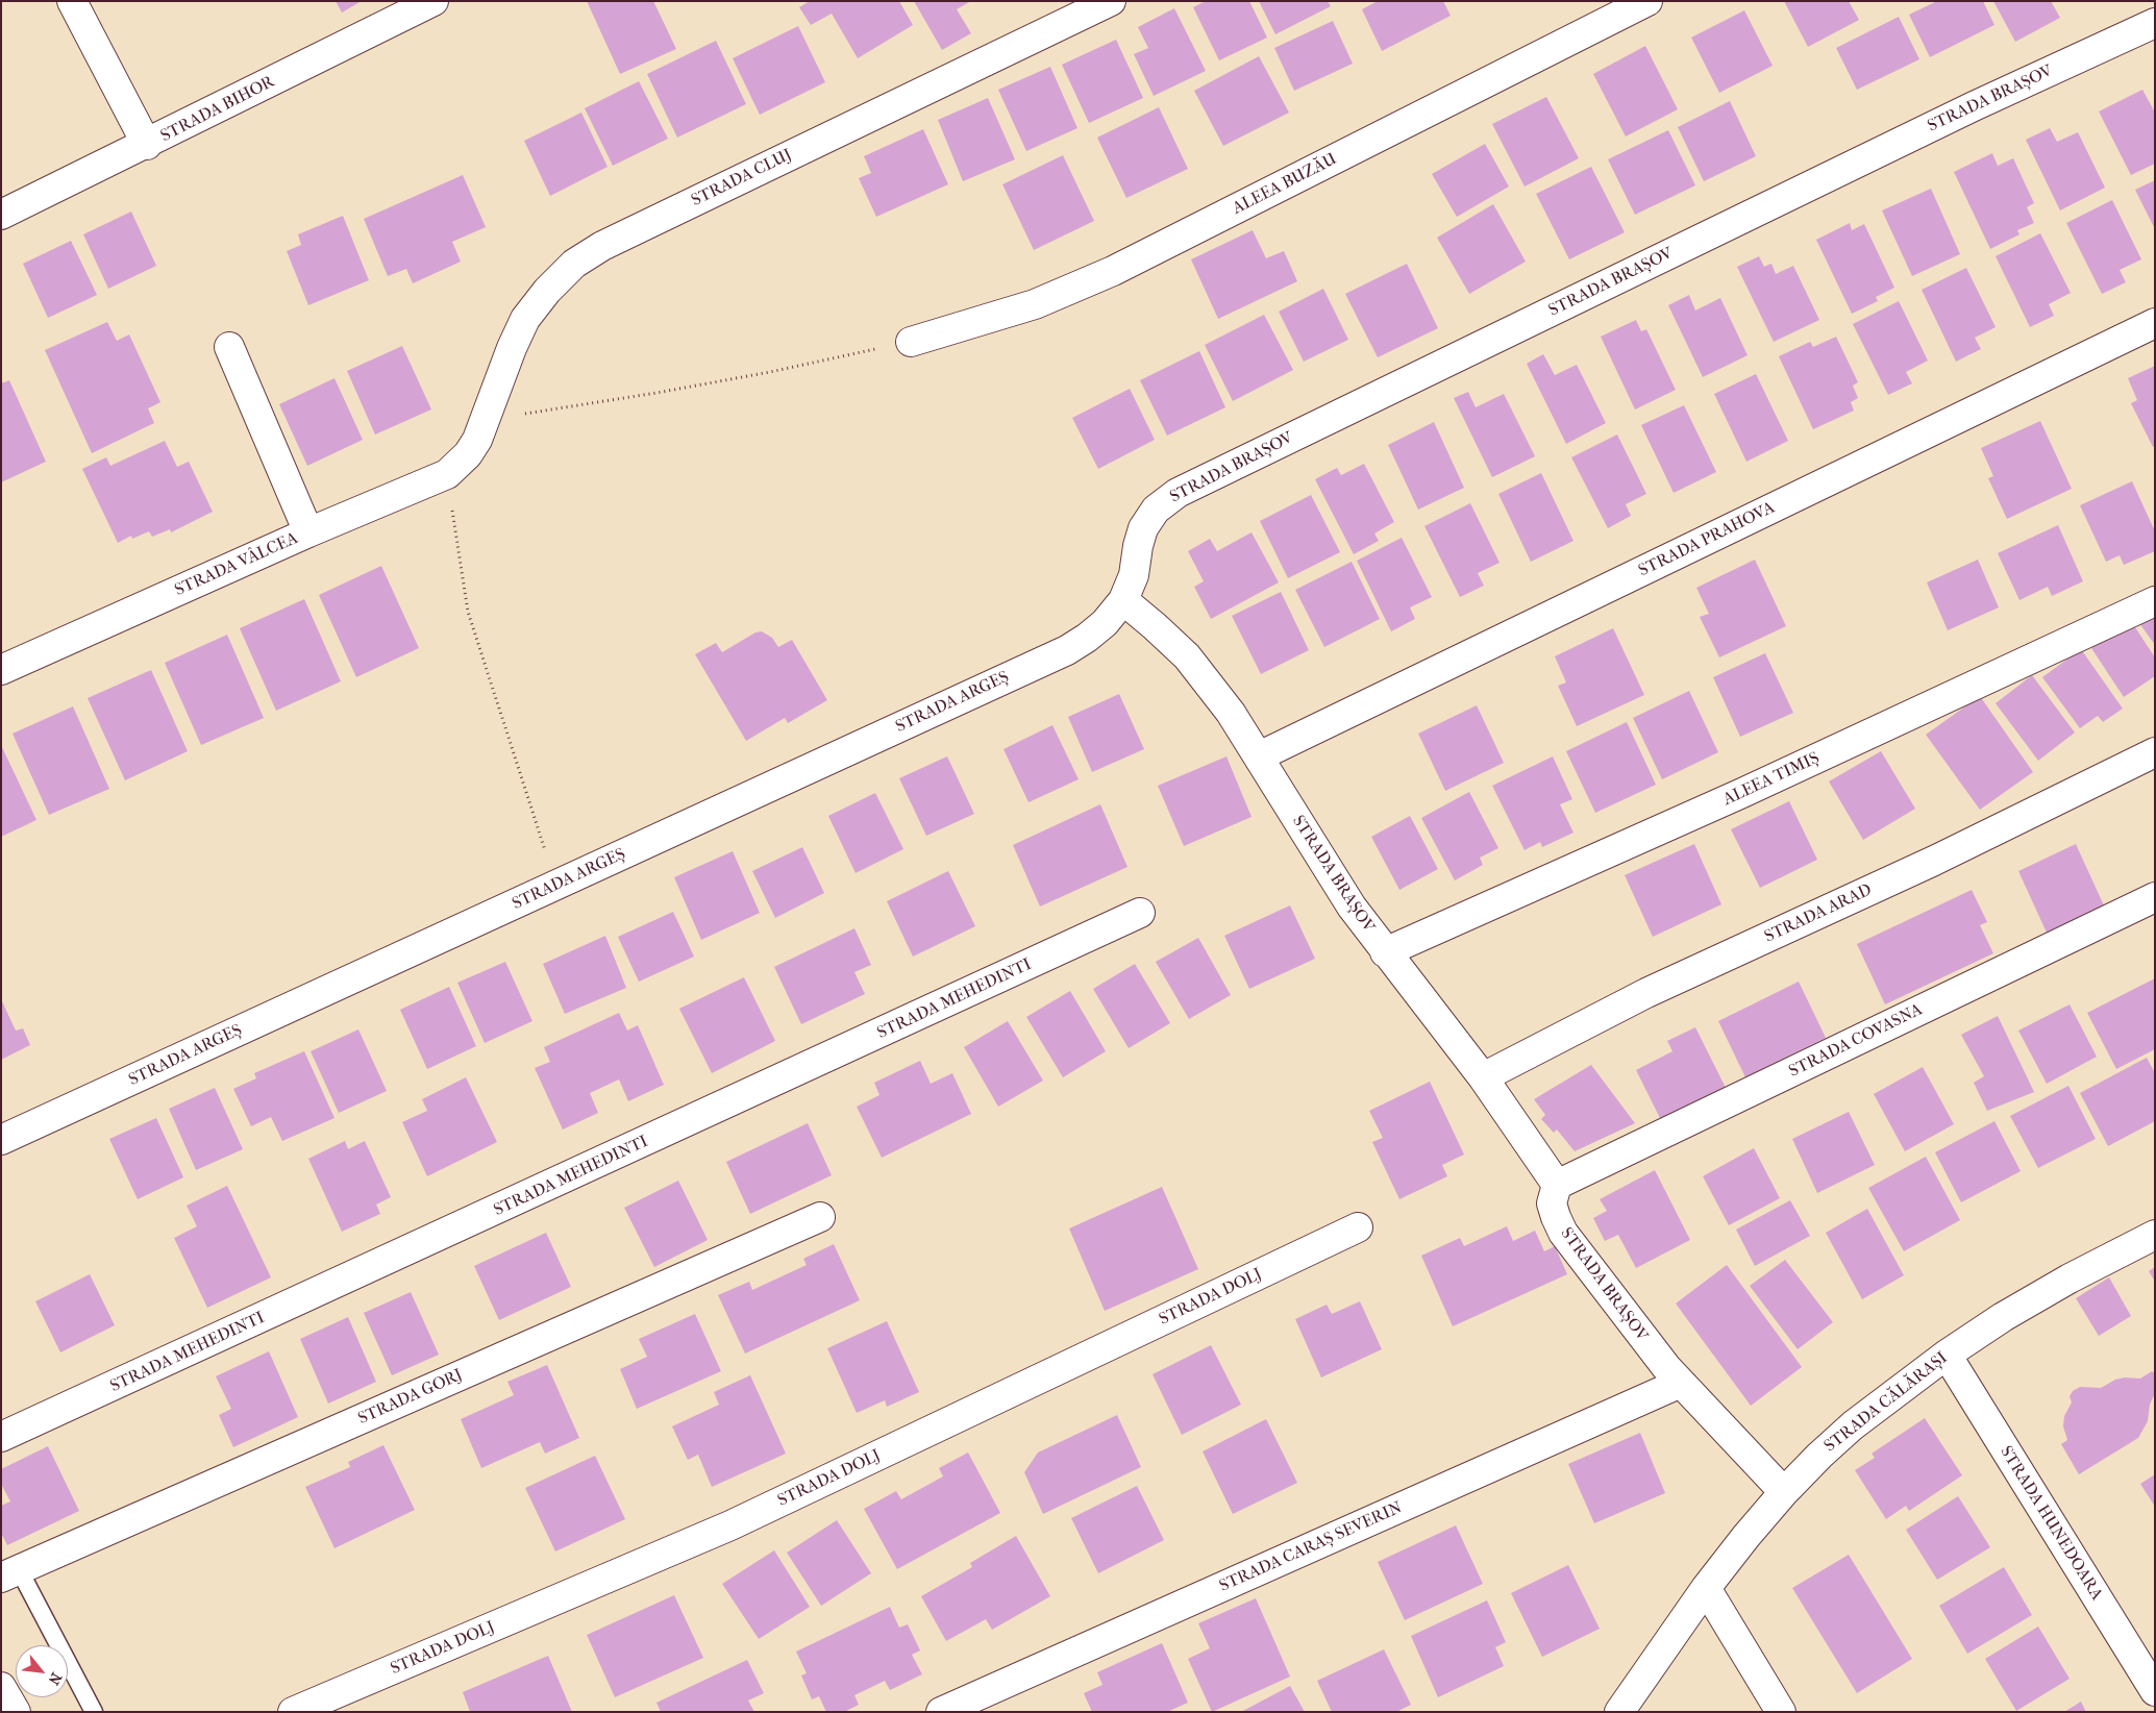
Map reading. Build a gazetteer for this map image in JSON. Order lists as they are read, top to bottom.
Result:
{
  "streets": {
    "street": [
      "STRADA BRAȘOV",
      "STRADA BIHOR",
      "STRADA CLUJ",
      "ALEEA BUZĂU",
      "STRADA PRAHOVA",
      "STRADA VÂLCEA",
      "STRADA ARGEȘ",
      "ALEEA TIMIȘ",
      "STRADA ARAD",
      "STRADA MEHEDINTI",
      "STRADA COVASNA",
      "STRADA DOLJ",
      "STRADA GORJ",
      "STRADA CĂLĂRAȘI",
      "STRADA HUNEDOARA",
      "STRADA CARAȘ SEVERIN"
    ]
  },
  "crossings": [
    ["STRADA BRAȘOV", "STRADA PRAHOVA"],
    ["STRADA BRAȘOV", "STRADA ARGEȘ"],
    ["STRADA BRAȘOV", "ALEEA TIMIȘ"],
    ["STRADA BRAȘOV", "STRADA ARAD"],
    ["STRADA BRAȘOV", "STRADA COVASNA"],
    ["STRADA BRAȘOV", "STRADA CĂLĂRAȘI"],
    ["STRADA BRAȘOV", "STRADA CARAȘ SEVERIN"],
    ["STRADA CLUJ", "STRADA VÂLCEA"],
    ["STRADA CĂLĂRAȘI", "STRADA HUNEDOARA"]
  ],
  "north": "bottom right"
}
